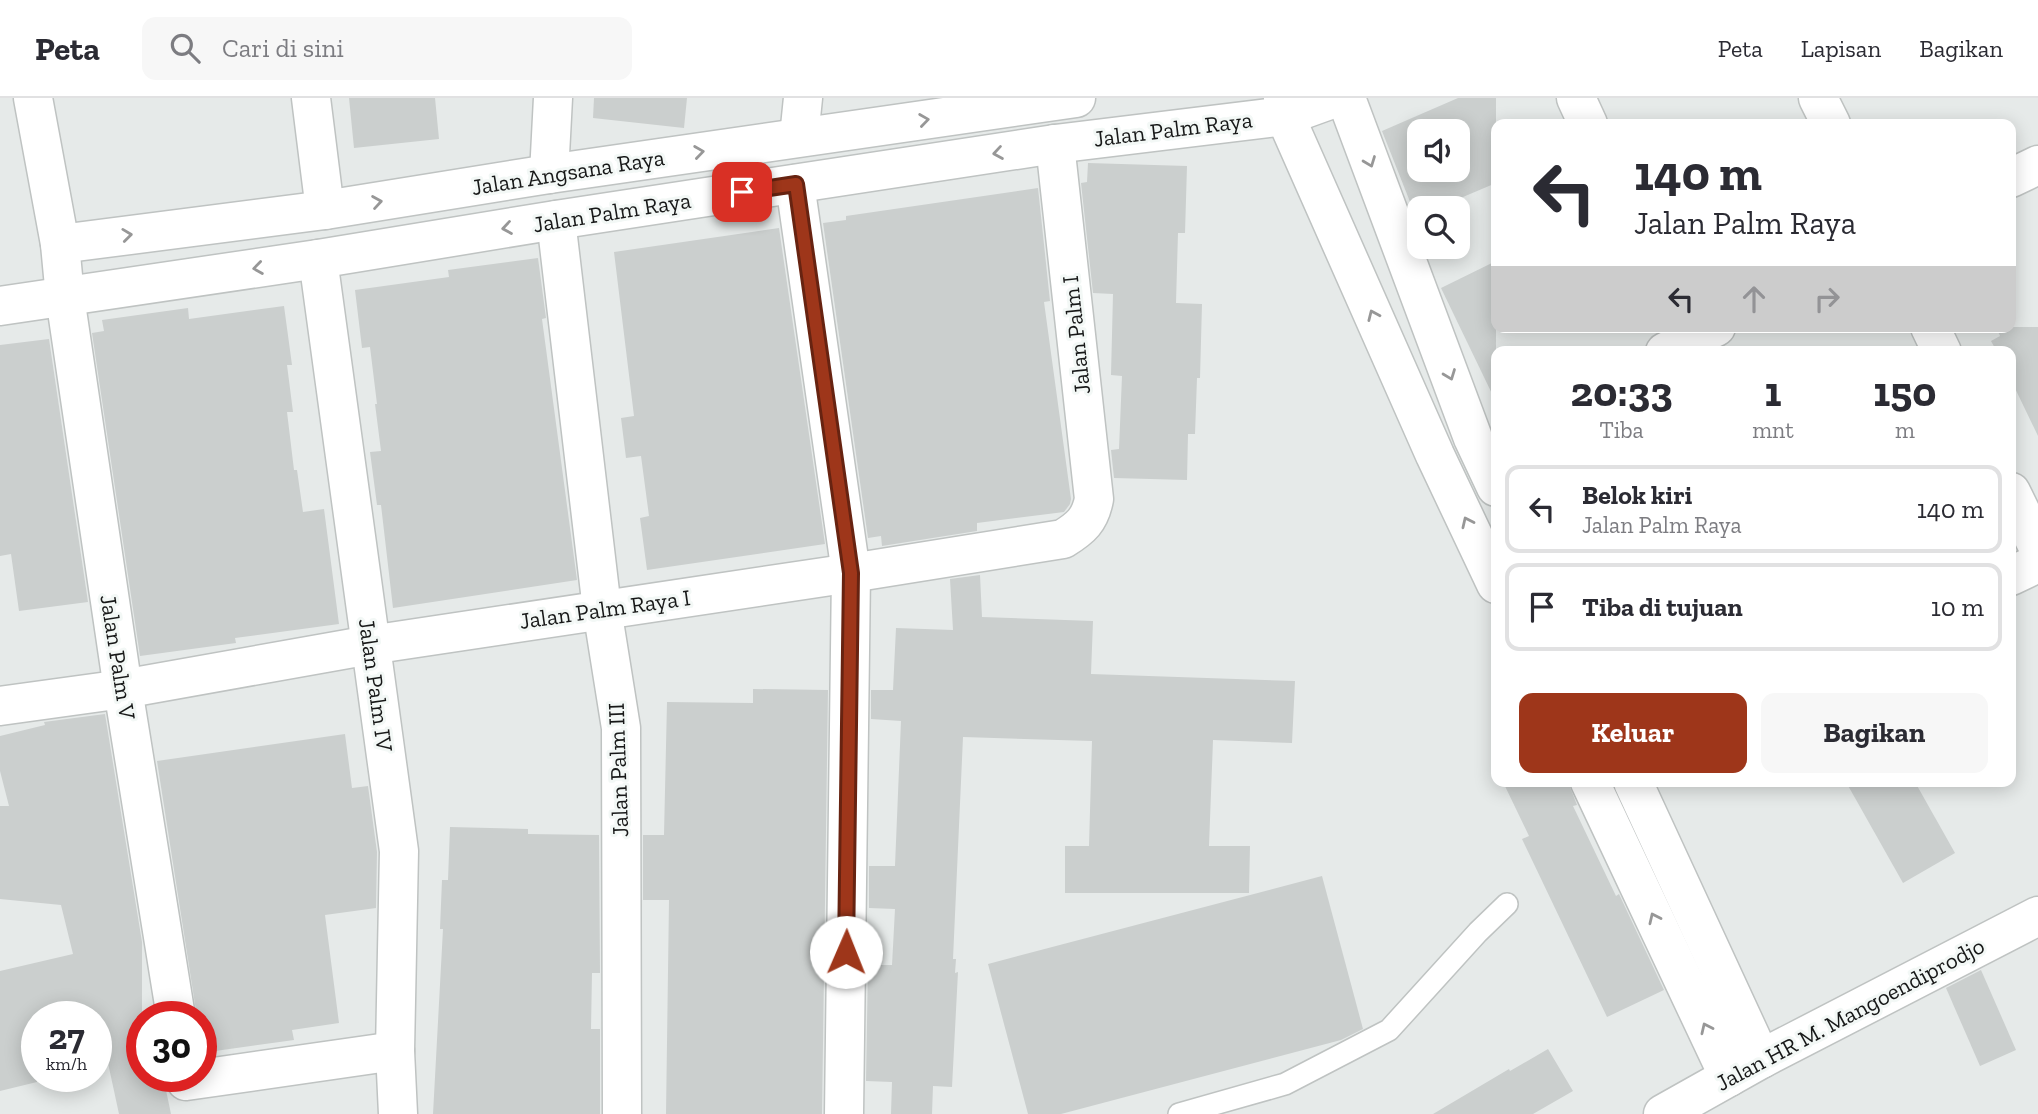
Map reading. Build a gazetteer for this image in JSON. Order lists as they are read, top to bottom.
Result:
{
  "streets": {
    "street": [
      "Jalan Palm Raya",
      "Jalan Angsana Raya",
      "Jalan Palm I",
      "Jalan Palm Raya I",
      "Jalan Palm V",
      "Jalan Palm IV",
      "Jalan Palm III",
      "Jalan HR M. Mangoendiprodjo"
    ]
  },
  "crossings": [
    ["Jalan Palm Raya", "Jalan Palm I"],
    ["Jalan Palm Raya", "Jalan Palm V"],
    ["Jalan Palm Raya", "Jalan Palm IV"],
    ["Jalan Palm Raya", "Jalan Palm III"],
    ["Jalan Angsana Raya", "Jalan Palm V"],
    ["Jalan Palm I", "Jalan Palm Raya I"],
    ["Jalan Palm Raya I", "Jalan Palm V"],
    ["Jalan Palm Raya I", "Jalan Palm IV"],
    ["Jalan Palm Raya I", "Jalan Palm III"]
  ],
  "one_way": ["Jalan Palm Raya", "Jalan Angsana Raya"],
  "page": {
    "header": "Peta",
    "search": "Cari di sini",
    "nav": ["Peta", "Lapisan", "Bagikan"],
    "turn": ["140 m", "Jalan Palm Raya"],
    "eta": [
      "20:33",
      "Tiba",
      "1",
      "mnt",
      "150",
      "m"
    ],
    "list": [
      {
        "name": "Belok kiri",
        "note": "Jalan Palm Raya",
        "value": "140 m"
      },
      {
        "name": "Tiba di tujuan",
        "value": "10 m"
      }
    ],
    "buttons": ["Keluar", "Bagikan"],
    "speed": "27 km/h",
    "limit": "30"
  }
}
